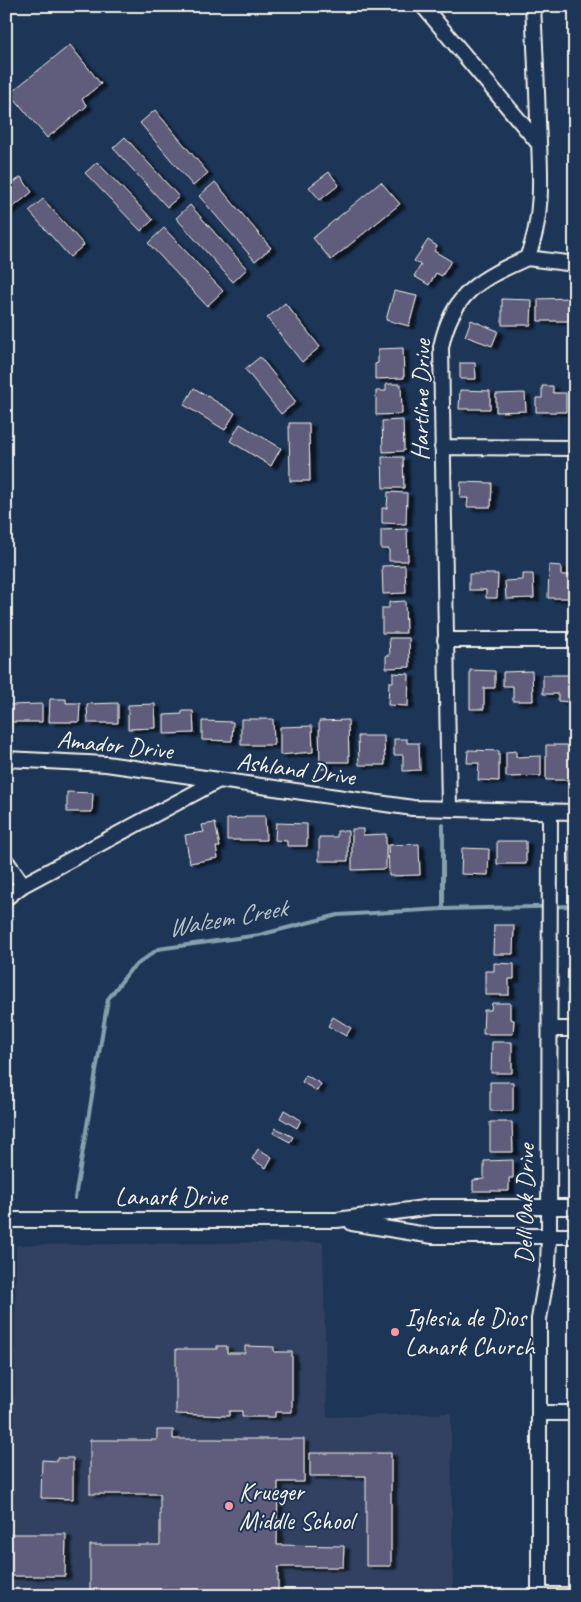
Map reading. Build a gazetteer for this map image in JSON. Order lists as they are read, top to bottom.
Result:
{
  "streets": {
    "street": [
      "Hartline Drive",
      "Amador Drive",
      "Ashland Drive",
      "Lanark Drive",
      "Dell Oak Drive"
    ]
  },
  "crossings": [
    ["Hartline Drive", "Ashland Drive"],
    ["Amador Drive", "Ashland Drive"],
    ["Ashland Drive", "Dell Oak Drive"],
    ["Lanark Drive", "Dell Oak Drive"]
  ],
  "water": ["Walzem Creek"],
  "places": ["Iglesia de Dios Lanark Church", "Krueger Middle School"]
}
